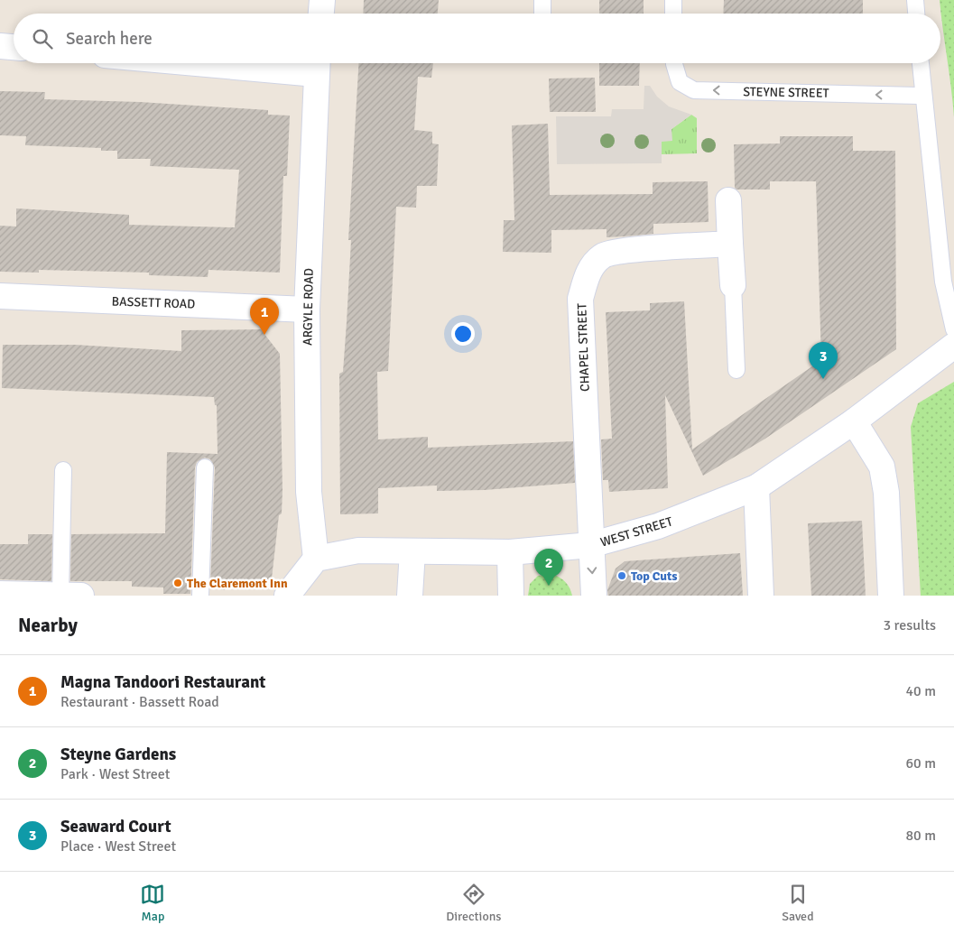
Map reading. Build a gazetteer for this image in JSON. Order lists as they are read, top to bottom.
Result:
{
  "streets": {
    "street": [
      "BASSETT ROAD",
      "ARGYLE ROAD",
      "CHAPEL STREET",
      "WEST STREET"
    ],
    "lane": ["STEYNE STREET"]
  },
  "crossings": [
    ["BASSETT ROAD", "ARGYLE ROAD"],
    ["ARGYLE ROAD", "WEST STREET"],
    ["CHAPEL STREET", "WEST STREET"]
  ],
  "one_way": ["STEYNE STREET"],
  "places": ["Top Cuts", "The Claremont Inn"],
  "page": {
    "search": "Search here",
    "pins": ["1", "3", "2"],
    "heading": ["Nearby", "3 results"],
    "list": [
      {
        "mark": "1",
        "name": "Magna Tandoori Restaurant",
        "note": "Restaurant · Bassett Road",
        "value": "40 m"
      },
      {
        "mark": "2",
        "name": "Steyne Gardens",
        "note": "Park · West Street",
        "value": "60 m"
      },
      {
        "mark": "3",
        "name": "Seaward Court",
        "note": "Place · West Street",
        "value": "80 m"
      }
    ],
    "nav": ["Map", "Directions", "Saved"]
  }
}
